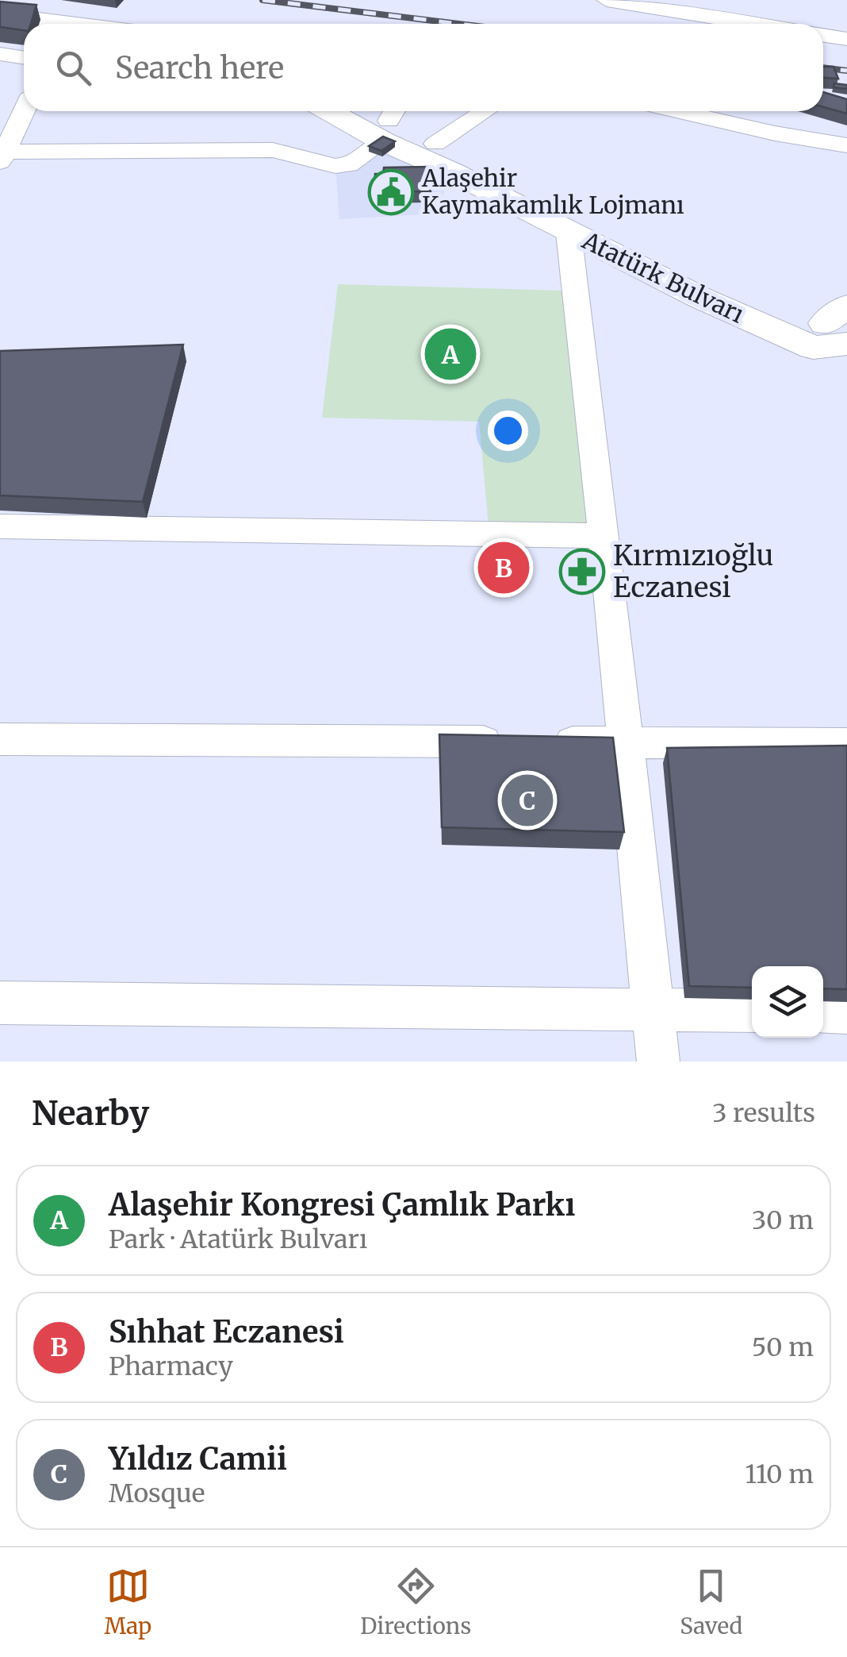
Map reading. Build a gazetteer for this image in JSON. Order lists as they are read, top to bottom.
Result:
{
  "streets": {
    "main road": ["Atatürk Bulvarı"]
  },
  "places": {
    "public building": ["Alaşehir Kaymakamlık Lojmanı"],
    "pharmacy": ["Kırmızıoğlu Eczanesi"]
  },
  "page": {
    "search": "Search here",
    "pins": ["A", "B", "C"],
    "heading": ["Nearby", "3 results"],
    "list": [
      {
        "mark": "A",
        "name": "Alaşehir Kongresi Çamlık Parkı",
        "note": "Park · Atatürk Bulvarı",
        "value": "30 m"
      },
      {
        "mark": "B",
        "name": "Sıhhat Eczanesi",
        "note": "Pharmacy",
        "value": "50 m"
      },
      {
        "mark": "C",
        "name": "Yıldız Camii",
        "note": "Mosque",
        "value": "110 m"
      }
    ],
    "nav": ["Map", "Directions", "Saved"]
  }
}
